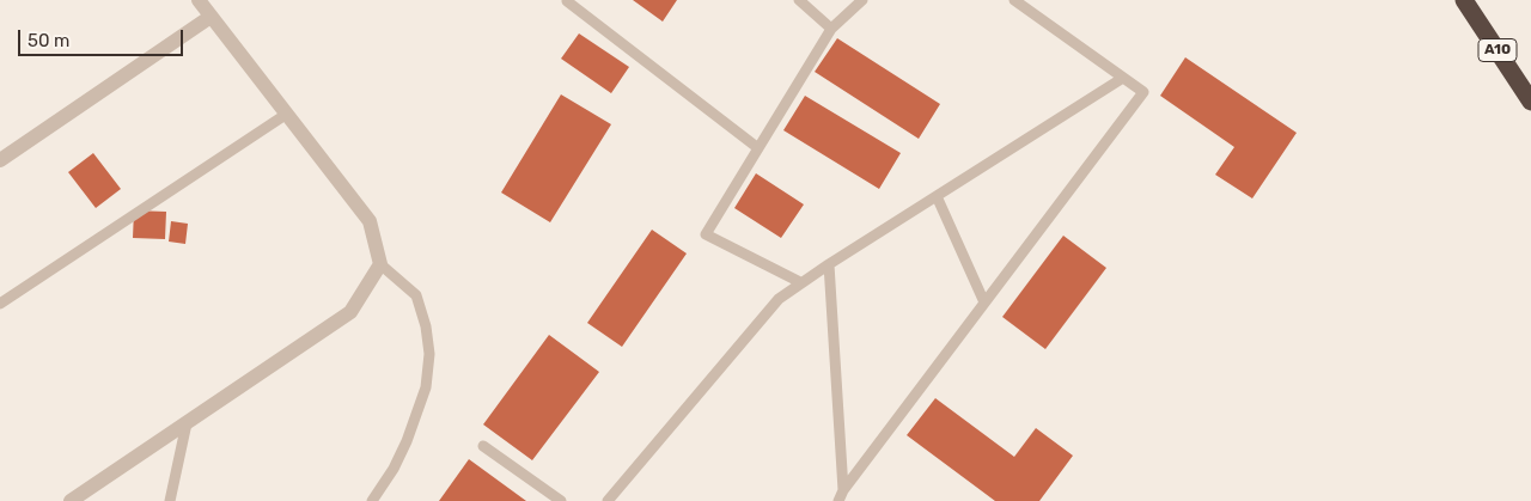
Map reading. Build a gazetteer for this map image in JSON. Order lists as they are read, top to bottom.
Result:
{
  "streets": {
    "highway": ["A10"]
  },
  "scale_bar": "50 m"
}
